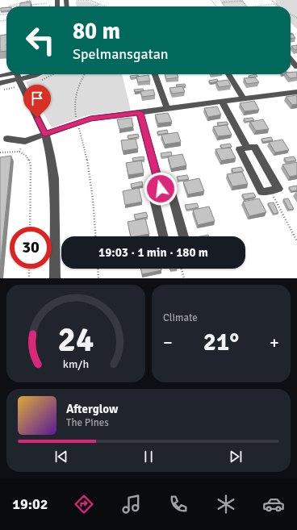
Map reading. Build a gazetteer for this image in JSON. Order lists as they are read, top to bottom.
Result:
{
  "page": {
    "turn": ["80 m", "Spelmansgatan"],
    "limit": "30",
    "trip": "19:03 · 1 min · 180 m",
    "tile": "Climate",
    "heat": ["−", "21°", "+"],
    "song": ["Afterglow", "The Pines"],
    "tabs": "19:02",
    "gauge": ["24", "km/h"]
  }
}
